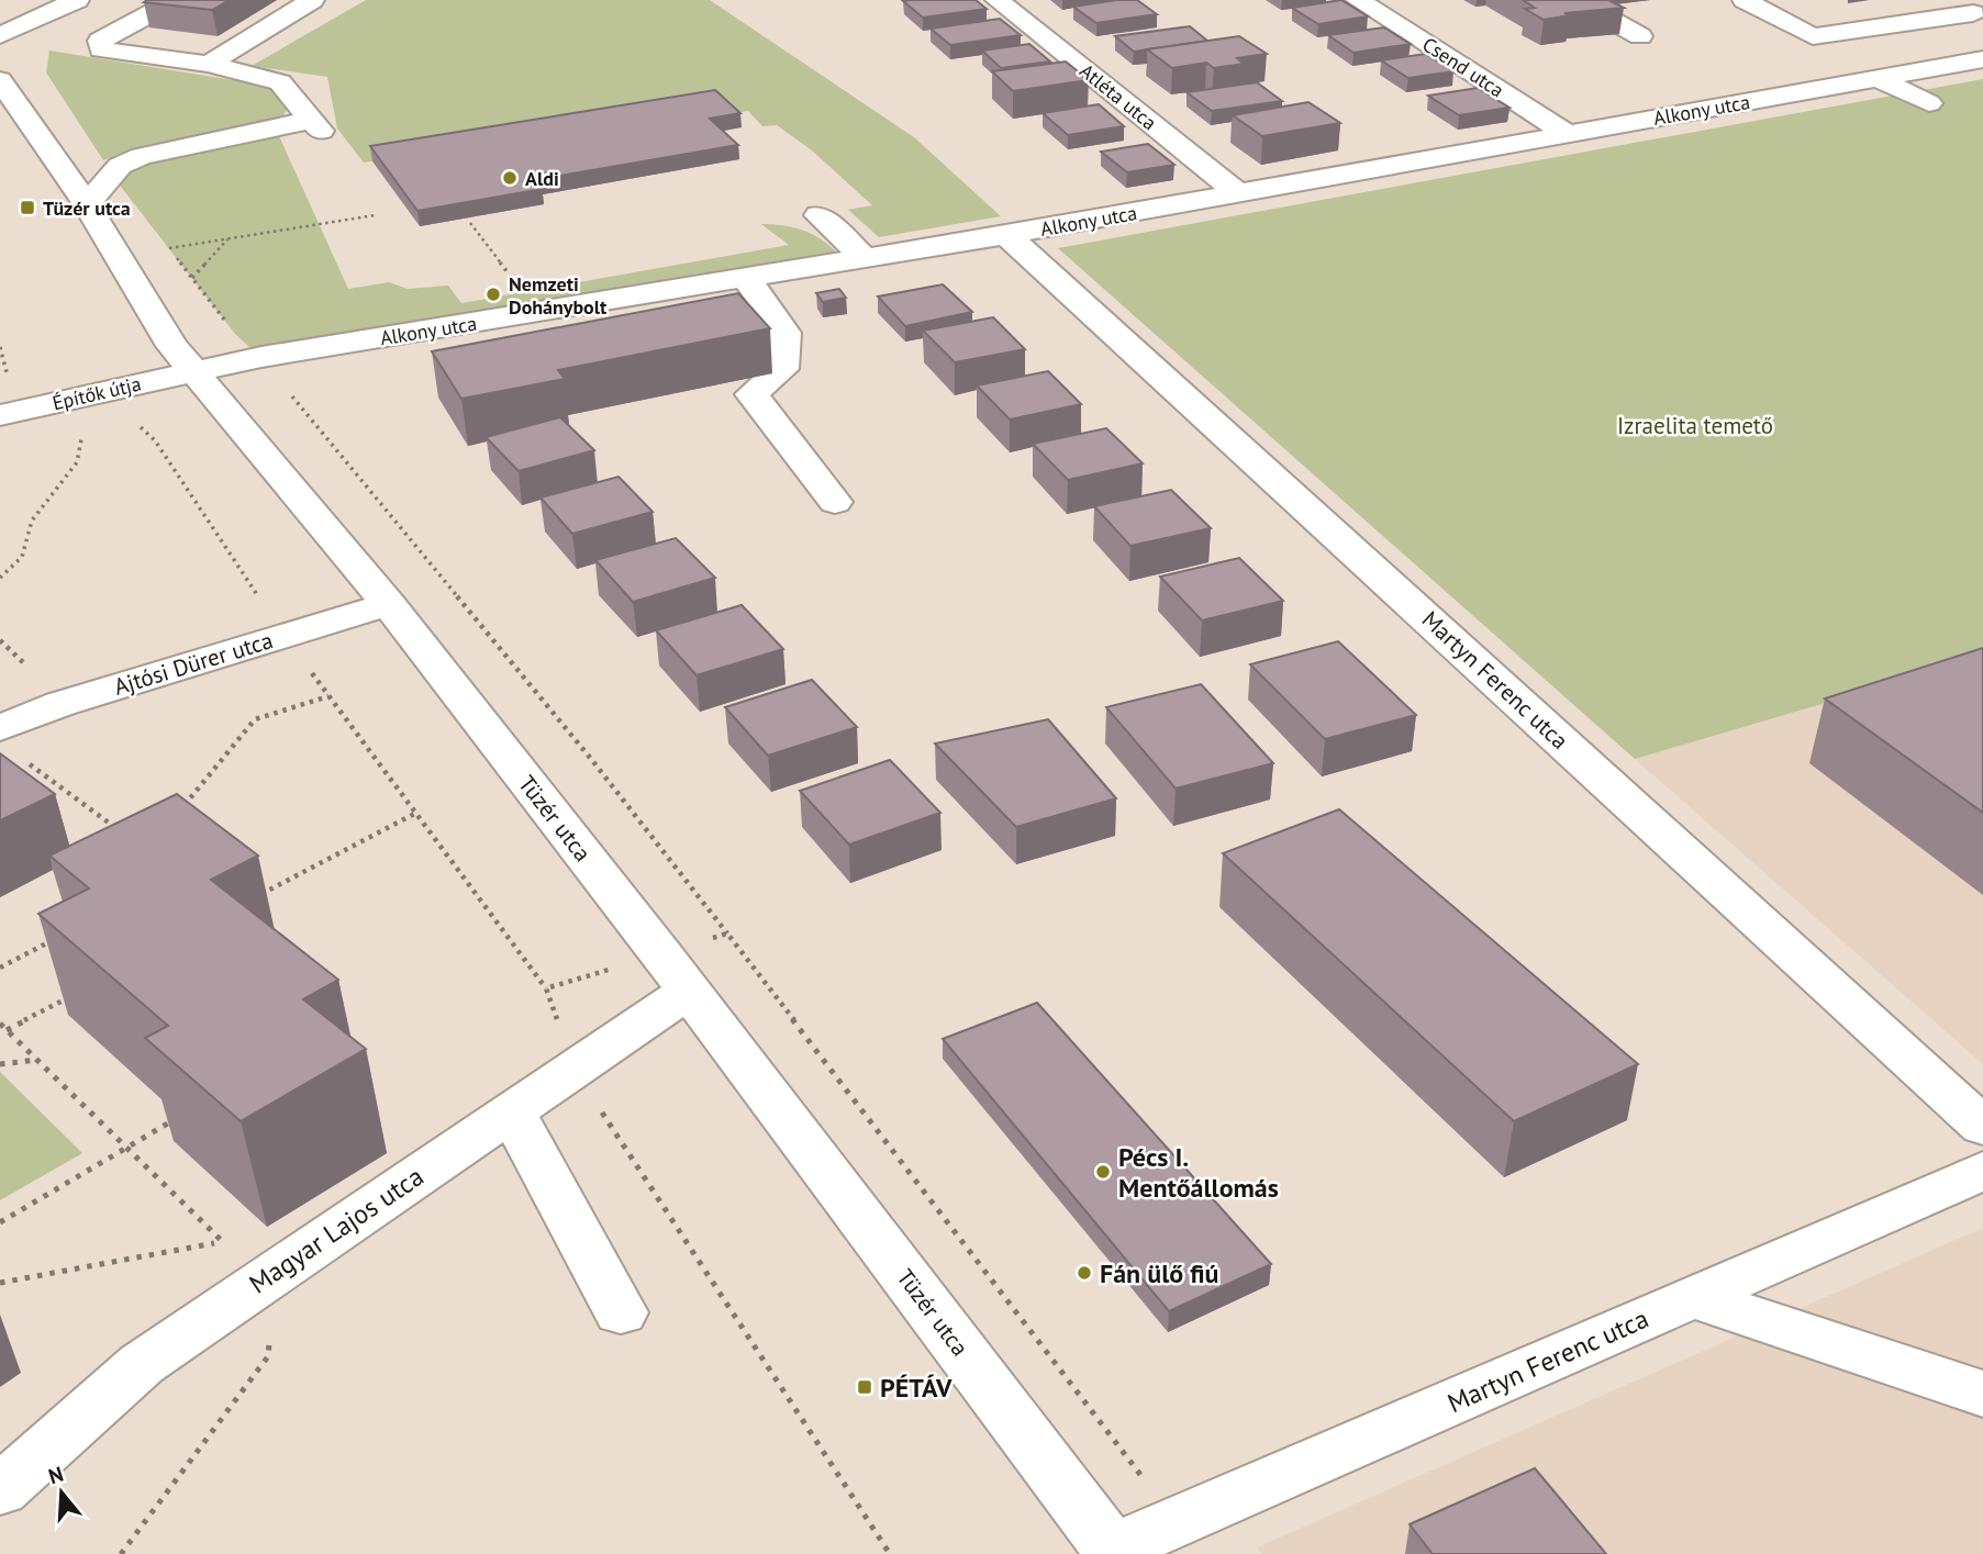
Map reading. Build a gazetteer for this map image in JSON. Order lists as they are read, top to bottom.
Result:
{
  "streets": {
    "street": [
      "Csend utca",
      "Atléta utca",
      "Alkony utca",
      "Építők útja",
      "Ajtósi Dürer utca",
      "Martyn Ferenc utca",
      "Tüzér utca",
      "Magyar Lajos utca"
    ]
  },
  "crossings": [
    ["Csend utca", "Alkony utca"],
    ["Atléta utca", "Alkony utca"],
    ["Alkony utca", "Építők útja"],
    ["Alkony utca", "Martyn Ferenc utca"],
    ["Alkony utca", "Tüzér utca"],
    ["Építők útja", "Tüzér utca"],
    ["Ajtósi Dürer utca", "Tüzér utca"],
    ["Martyn Ferenc utca", "Tüzér utca"],
    ["Tüzér utca", "Magyar Lajos utca"]
  ],
  "parks": ["Izraelita temető"],
  "places": {
    "other": [
      "Aldi",
      "Nemzeti Dohánybolt",
      "Pécs I. Mentőállomás",
      "Fán ülő fiú"
    ],
    "transit": ["Tüzér utca", "PÉTÁV"]
  },
  "north": "top"
}
